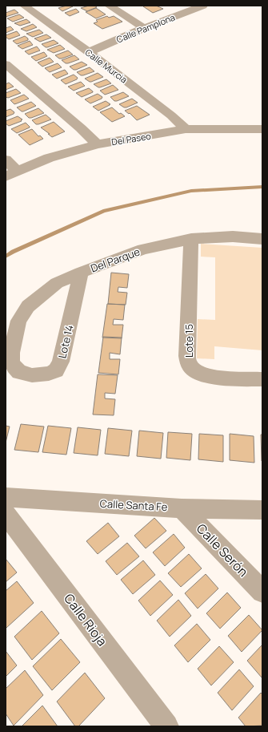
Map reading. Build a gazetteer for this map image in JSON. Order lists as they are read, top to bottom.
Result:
{
  "streets": {
    "street": [
      "Calle Pamplona",
      "Calle Murcia",
      "Del Paseo",
      "Del Parque",
      "Lote 15",
      "Lote 14",
      "Calle Santa Fe",
      "Calle Serón",
      "Calle Rioja"
    ]
  },
  "crossings": [
    ["Calle Pamplona", "Calle Murcia"],
    ["Calle Murcia", "Del Paseo"],
    ["Del Parque", "Lote 15"],
    ["Del Parque", "Lote 14"],
    ["Calle Santa Fe", "Calle Serón"]
  ]
}
